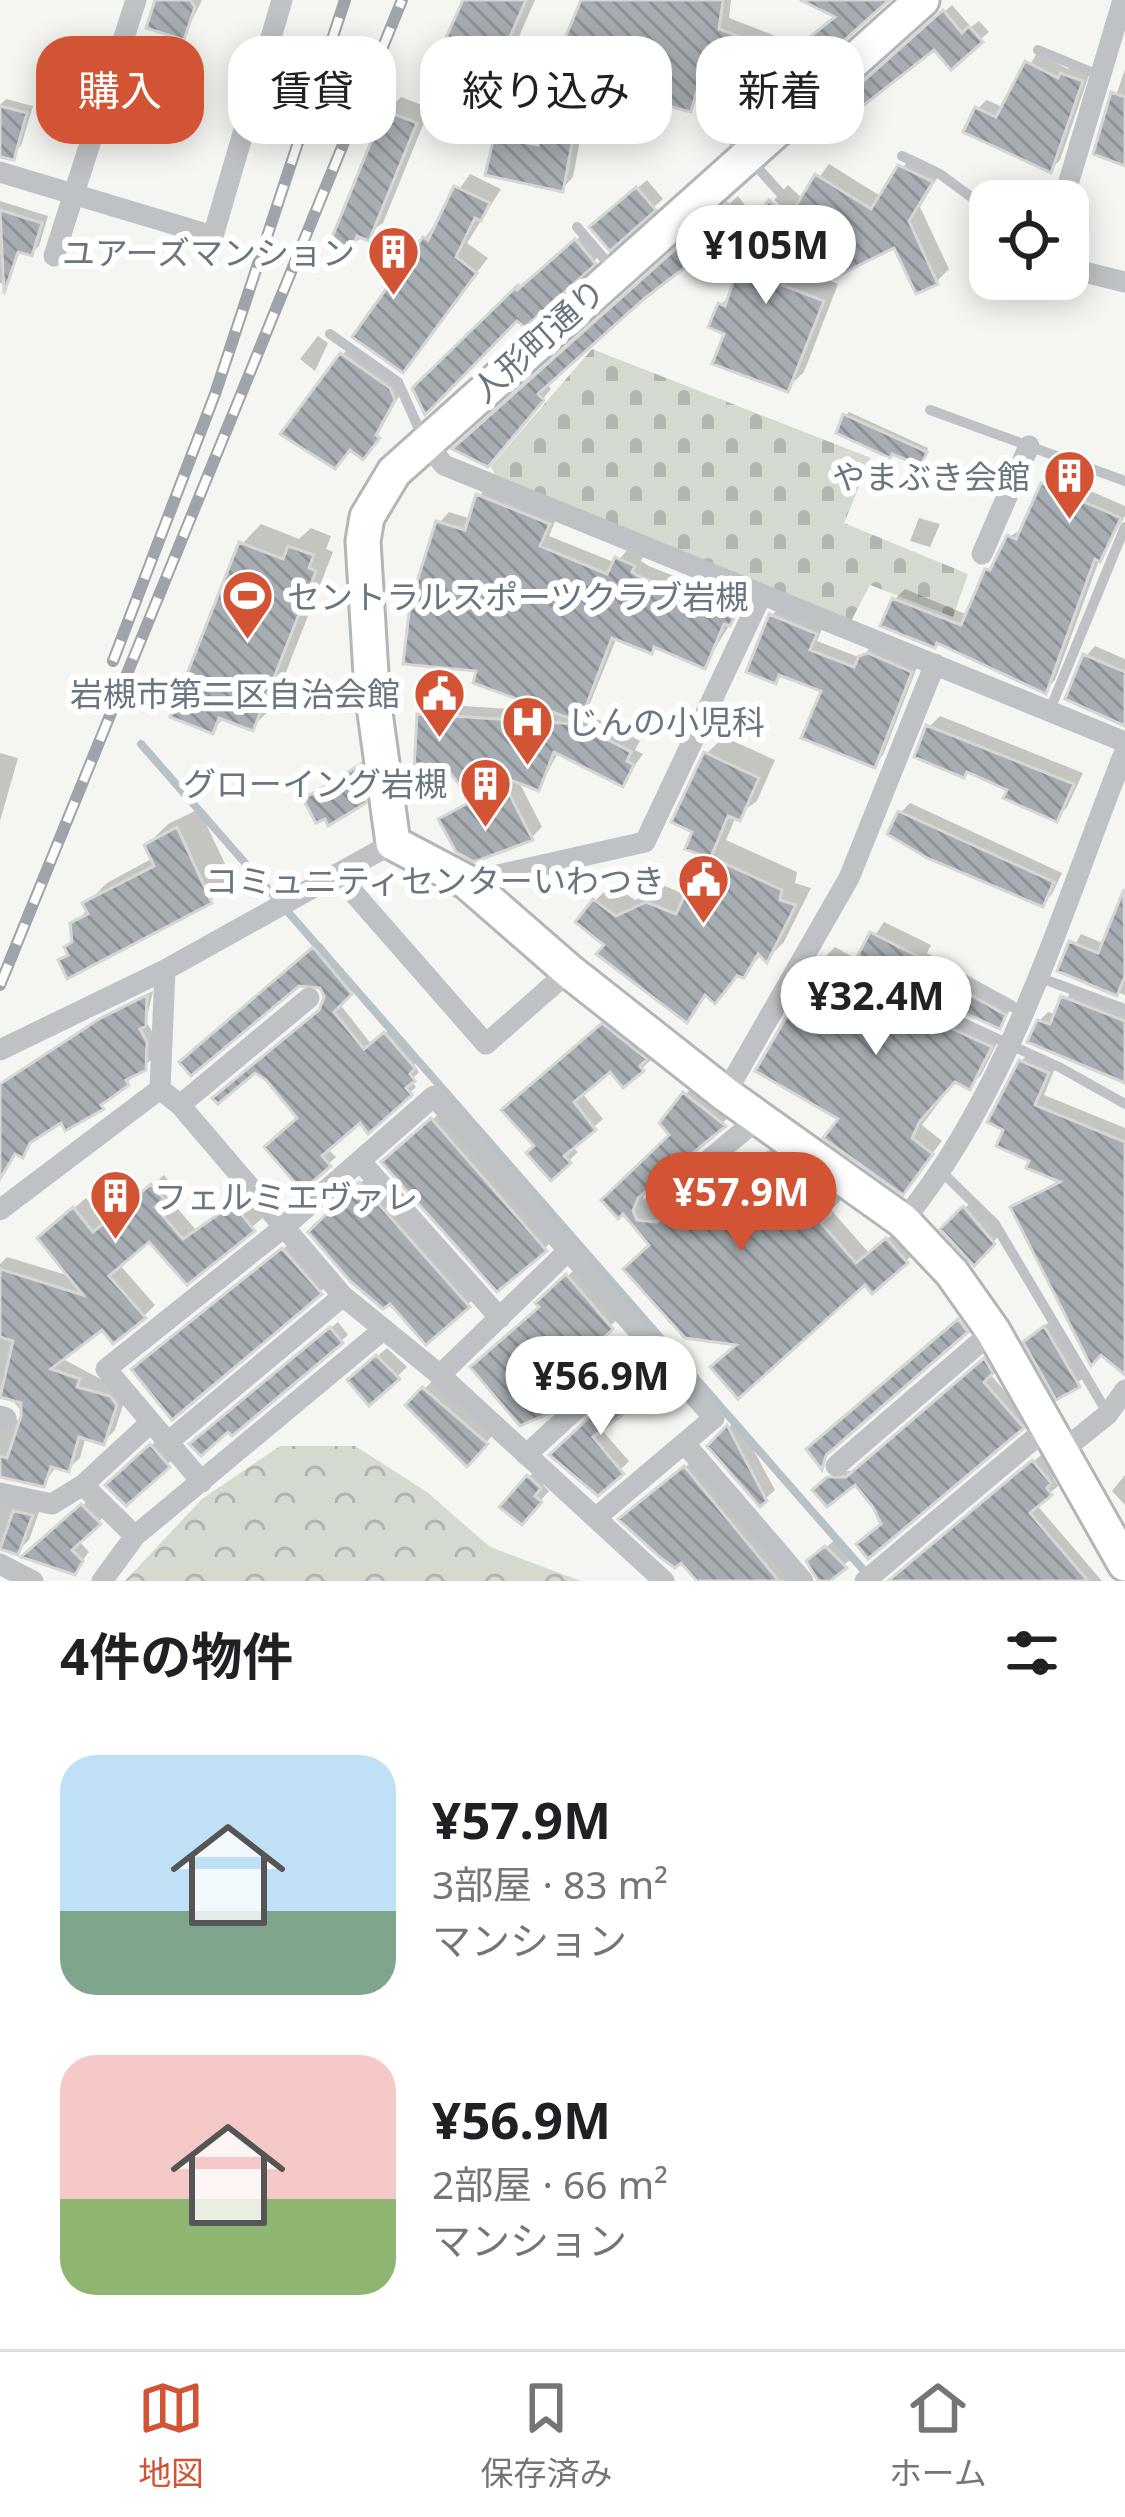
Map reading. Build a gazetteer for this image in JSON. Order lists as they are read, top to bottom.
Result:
{
  "streets": {
    "street": ["人形町通り"]
  },
  "places": {
    "building": [
      "ユアーズマンション",
      "やまぶき会館",
      "グローイング岩槻",
      "フェルミエヴァレ"
    ],
    "sports": ["セントラルスポーツクラブ岩槻"],
    "public building": ["岩槻市第二区自治会館", "コミュニティセンターいわつき"],
    "hospital": ["じんの小児科"]
  },
  "page": {
    "chip": [
      "購入",
      "賃貸",
      "絞り込み",
      "新着"
    ],
    "price": [
      "¥105M",
      "¥32.4M",
      "¥57.9M",
      "¥56.9M"
    ],
    "heading": "4件の物件",
    "list": [
      {
        "name": "¥57.9M",
        "note": "3部屋 · 83 m² · マンション"
      },
      {
        "name": "¥56.9M",
        "note": "2部屋 · 66 m² · マンション"
      }
    ],
    "tabs": ["地図", "保存済み", "ホーム"]
  }
}
